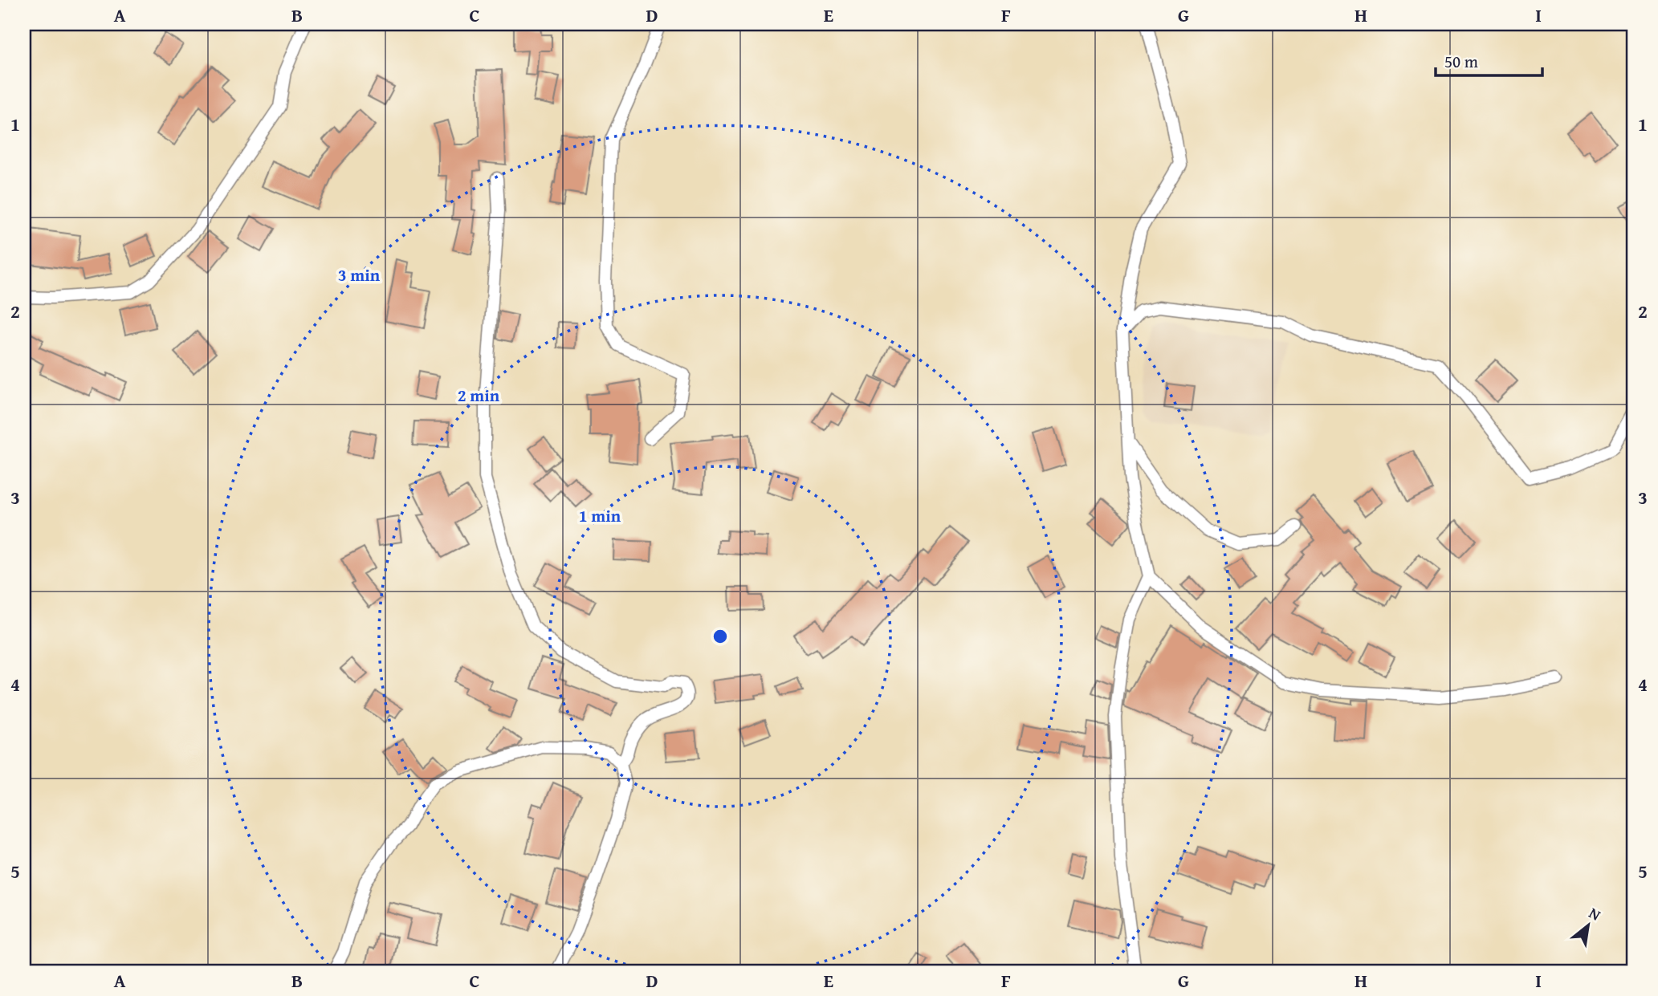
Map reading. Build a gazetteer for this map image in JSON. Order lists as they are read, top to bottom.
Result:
{
  "scale_bar": "50 m",
  "north": "top right",
  "grid": {
    "columns": [
      "A",
      "B",
      "C",
      "D",
      "E",
      "F",
      "G",
      "H",
      "I"
    ],
    "rows": [
      "1",
      "2",
      "3",
      "4",
      "5"
    ]
  },
  "rings": ["3 min", "2 min", "1 min"]
}
